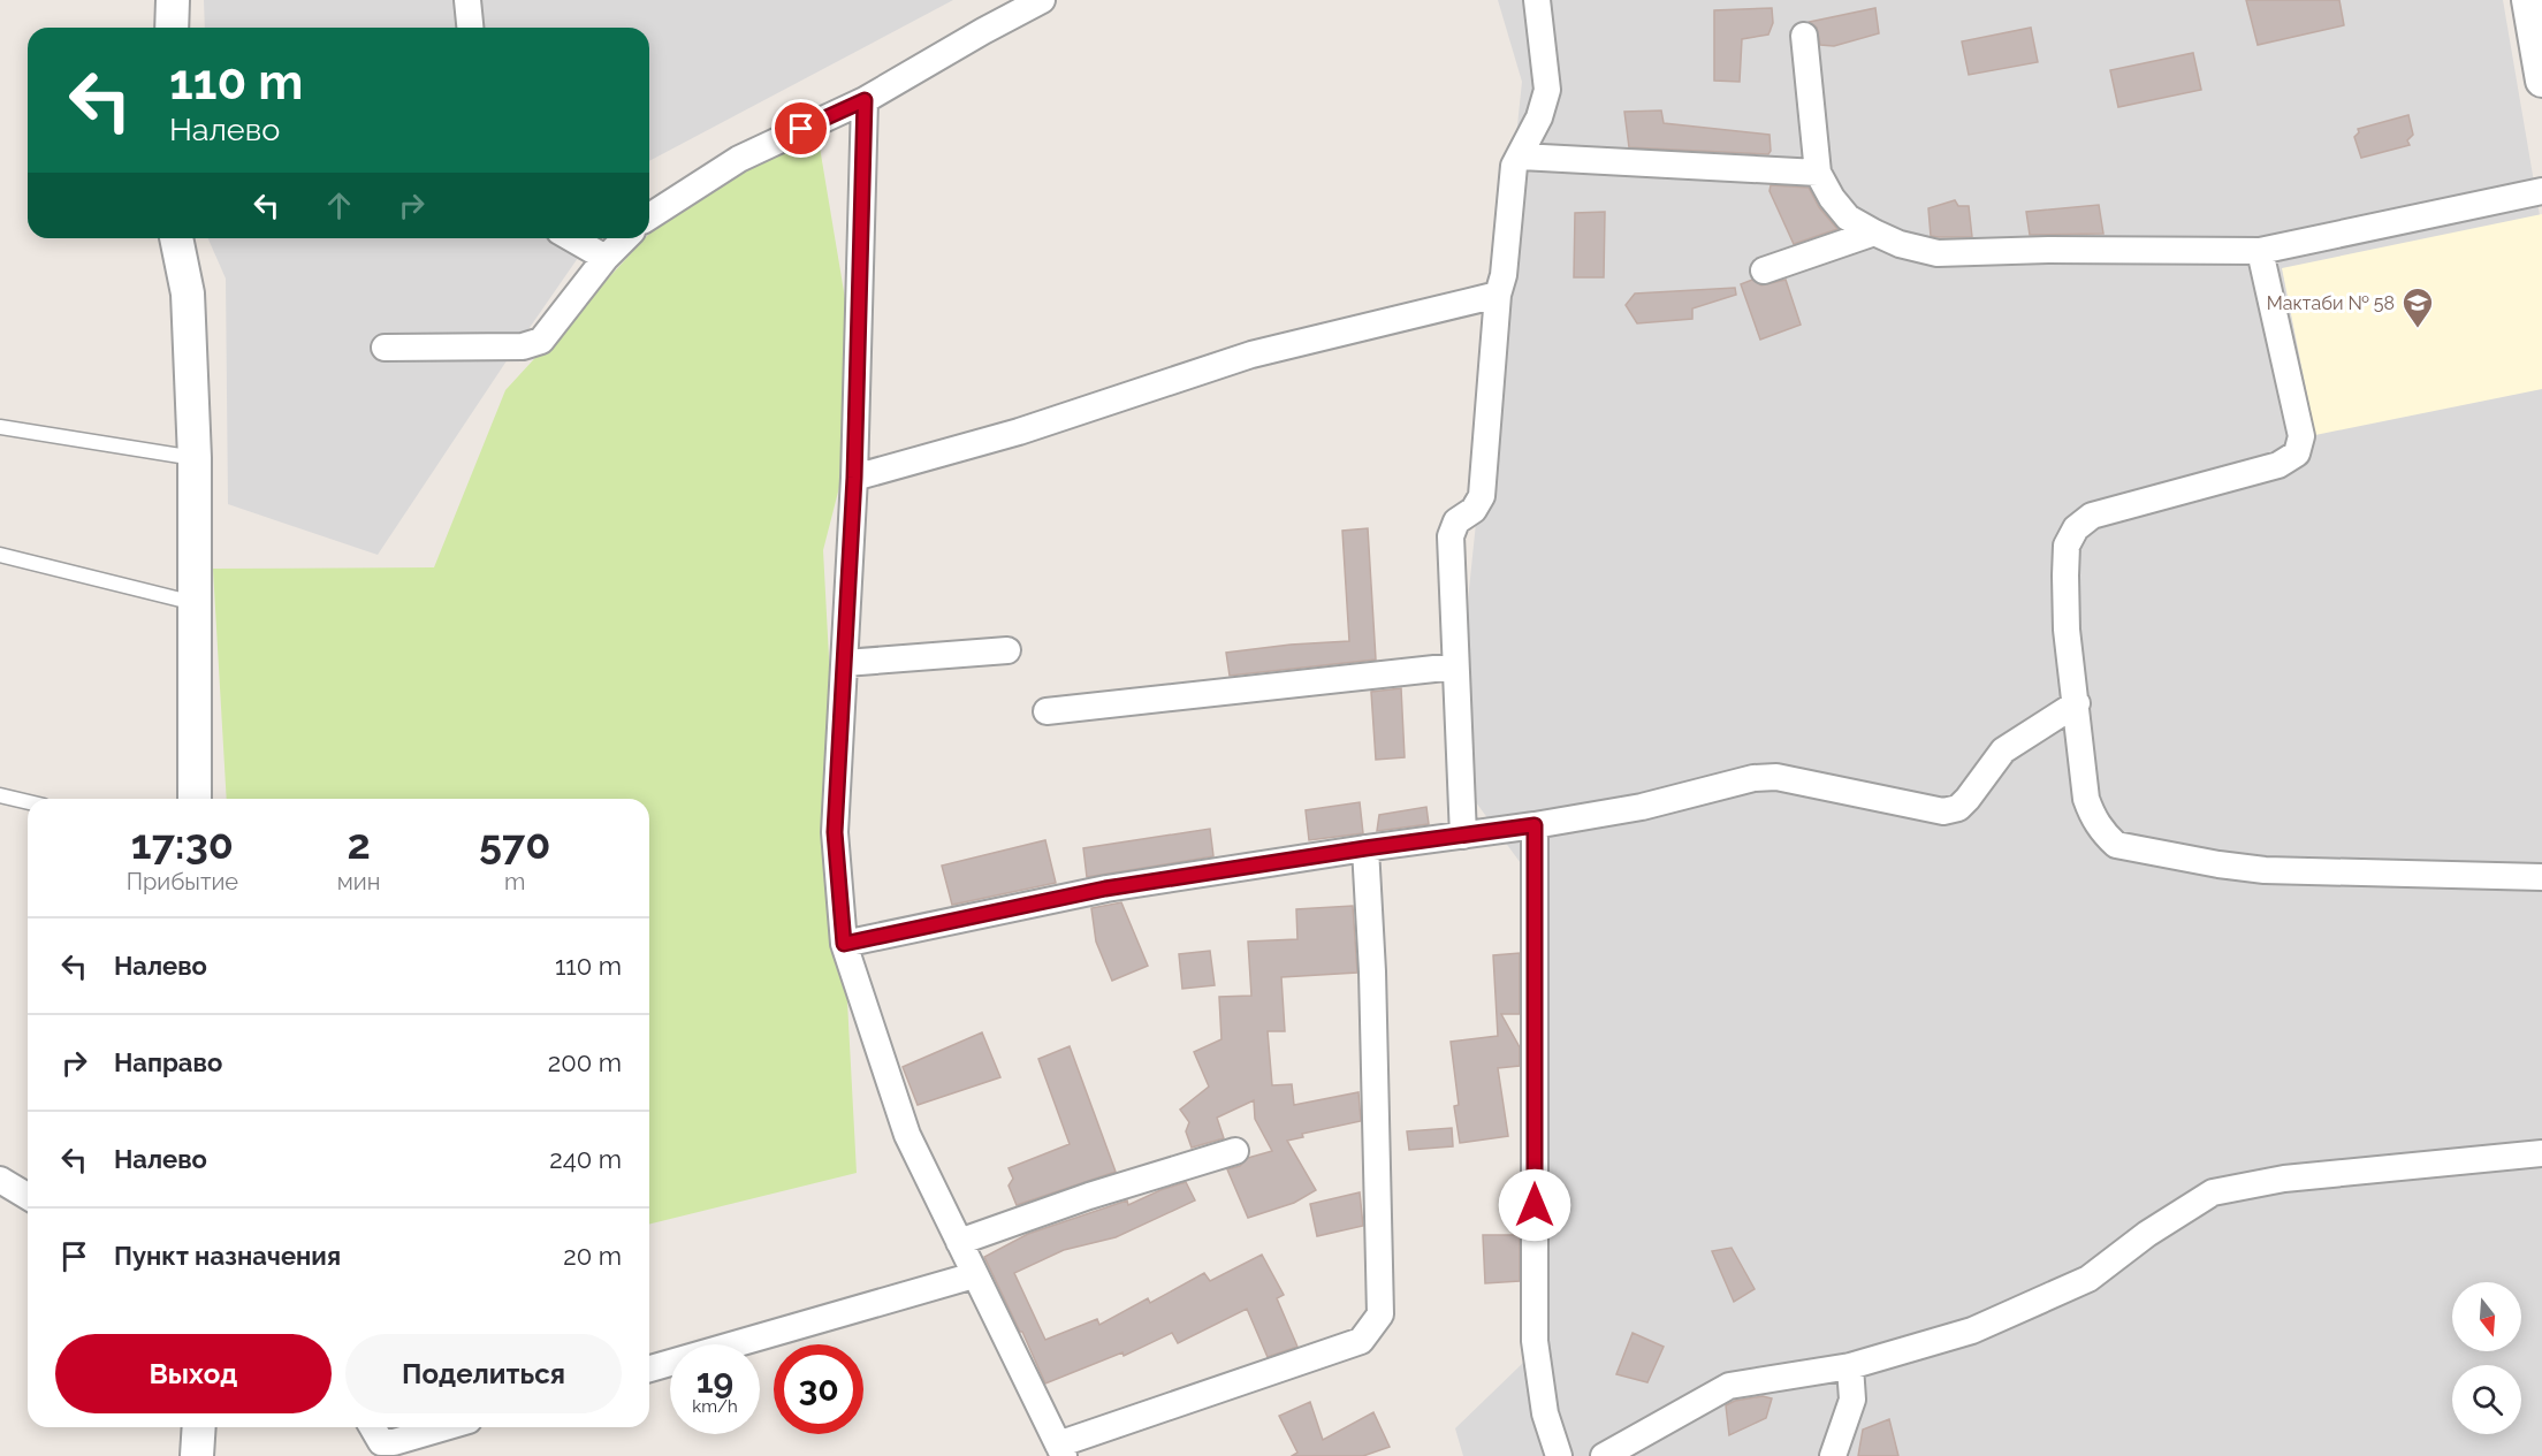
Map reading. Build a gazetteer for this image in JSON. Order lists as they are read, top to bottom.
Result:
{
  "places": {
    "school or university": ["Мактаби № 58"]
  },
  "north": "bottom",
  "page": {
    "turn": ["110 m", "Налево"],
    "eta": [
      "17:30",
      "Прибытие",
      "2",
      "мин",
      "570",
      "m"
    ],
    "list": [
      {
        "name": "Налево",
        "value": "110 m"
      },
      {
        "name": "Направо",
        "value": "200 m"
      },
      {
        "name": "Налево",
        "value": "240 m"
      },
      {
        "name": "Пункт назначения",
        "value": "20 m"
      }
    ],
    "buttons": ["Выход", "Поделиться"],
    "speed": "19 km/h",
    "limit": "30"
  }
}
